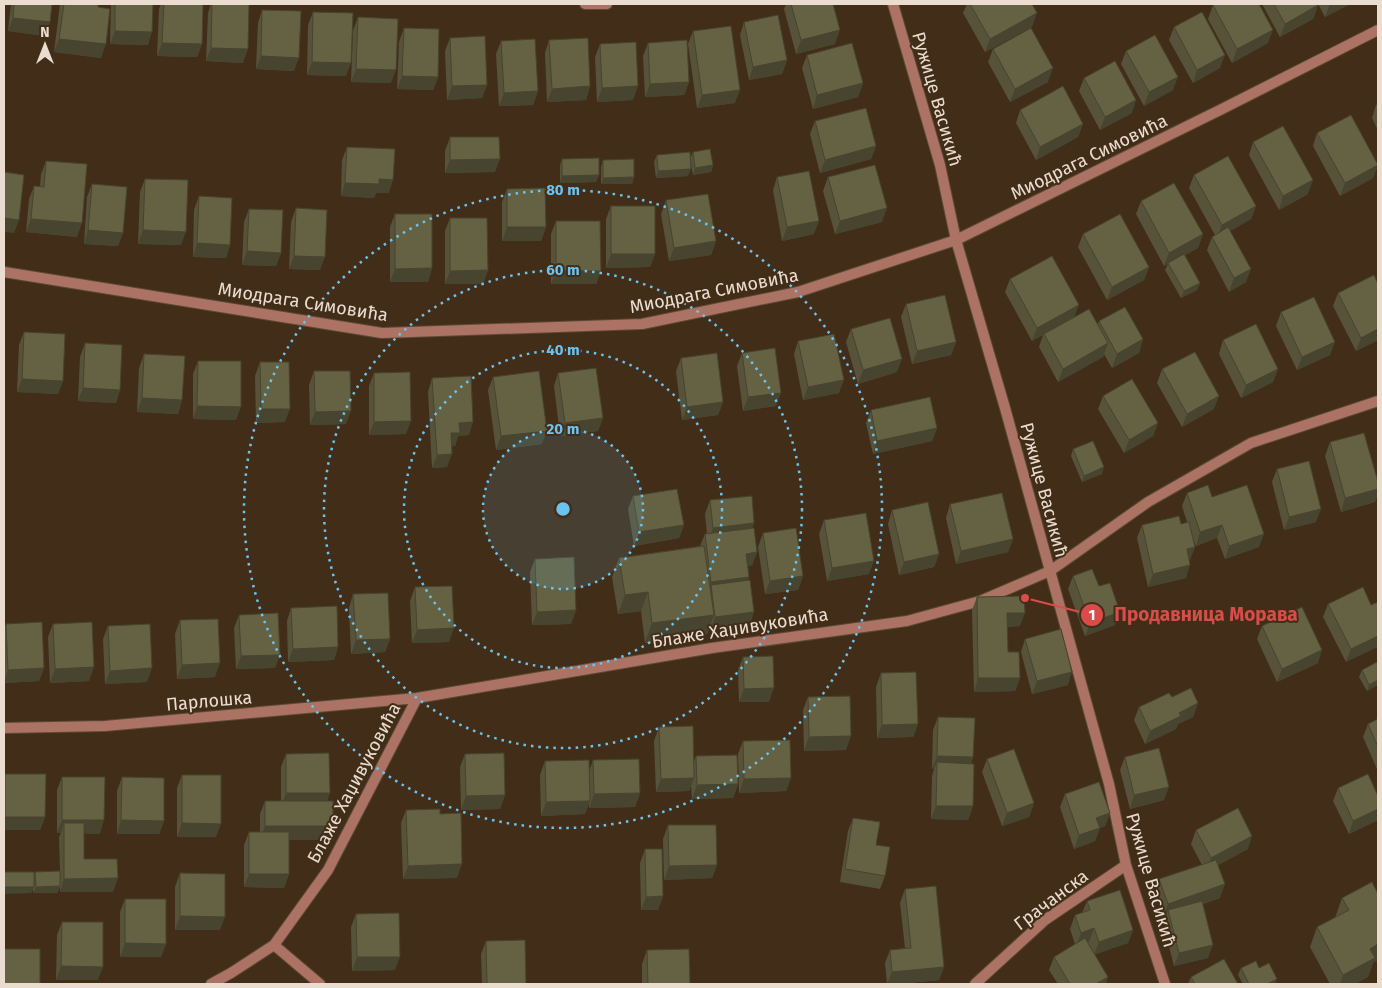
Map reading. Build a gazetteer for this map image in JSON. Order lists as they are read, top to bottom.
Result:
{
  "streets": {
    "street": [
      "Ружице Васикић",
      "Миодрага Симовића",
      "Блаже Хаџивуковића",
      "Парлошка",
      "Грачанска"
    ]
  },
  "crossings": [
    ["Ружице Васикић", "Миодрага Симовића"],
    ["Ружице Васикић", "Блаже Хаџивуковића"],
    ["Ружице Васикић", "Грачанска"],
    ["Блаже Хаџивуковића", "Парлошка"]
  ],
  "places": ["Продавница Морава"],
  "north": "top",
  "rings": [
    "80 m",
    "60 m",
    "40 m",
    "20 m"
  ]
}
